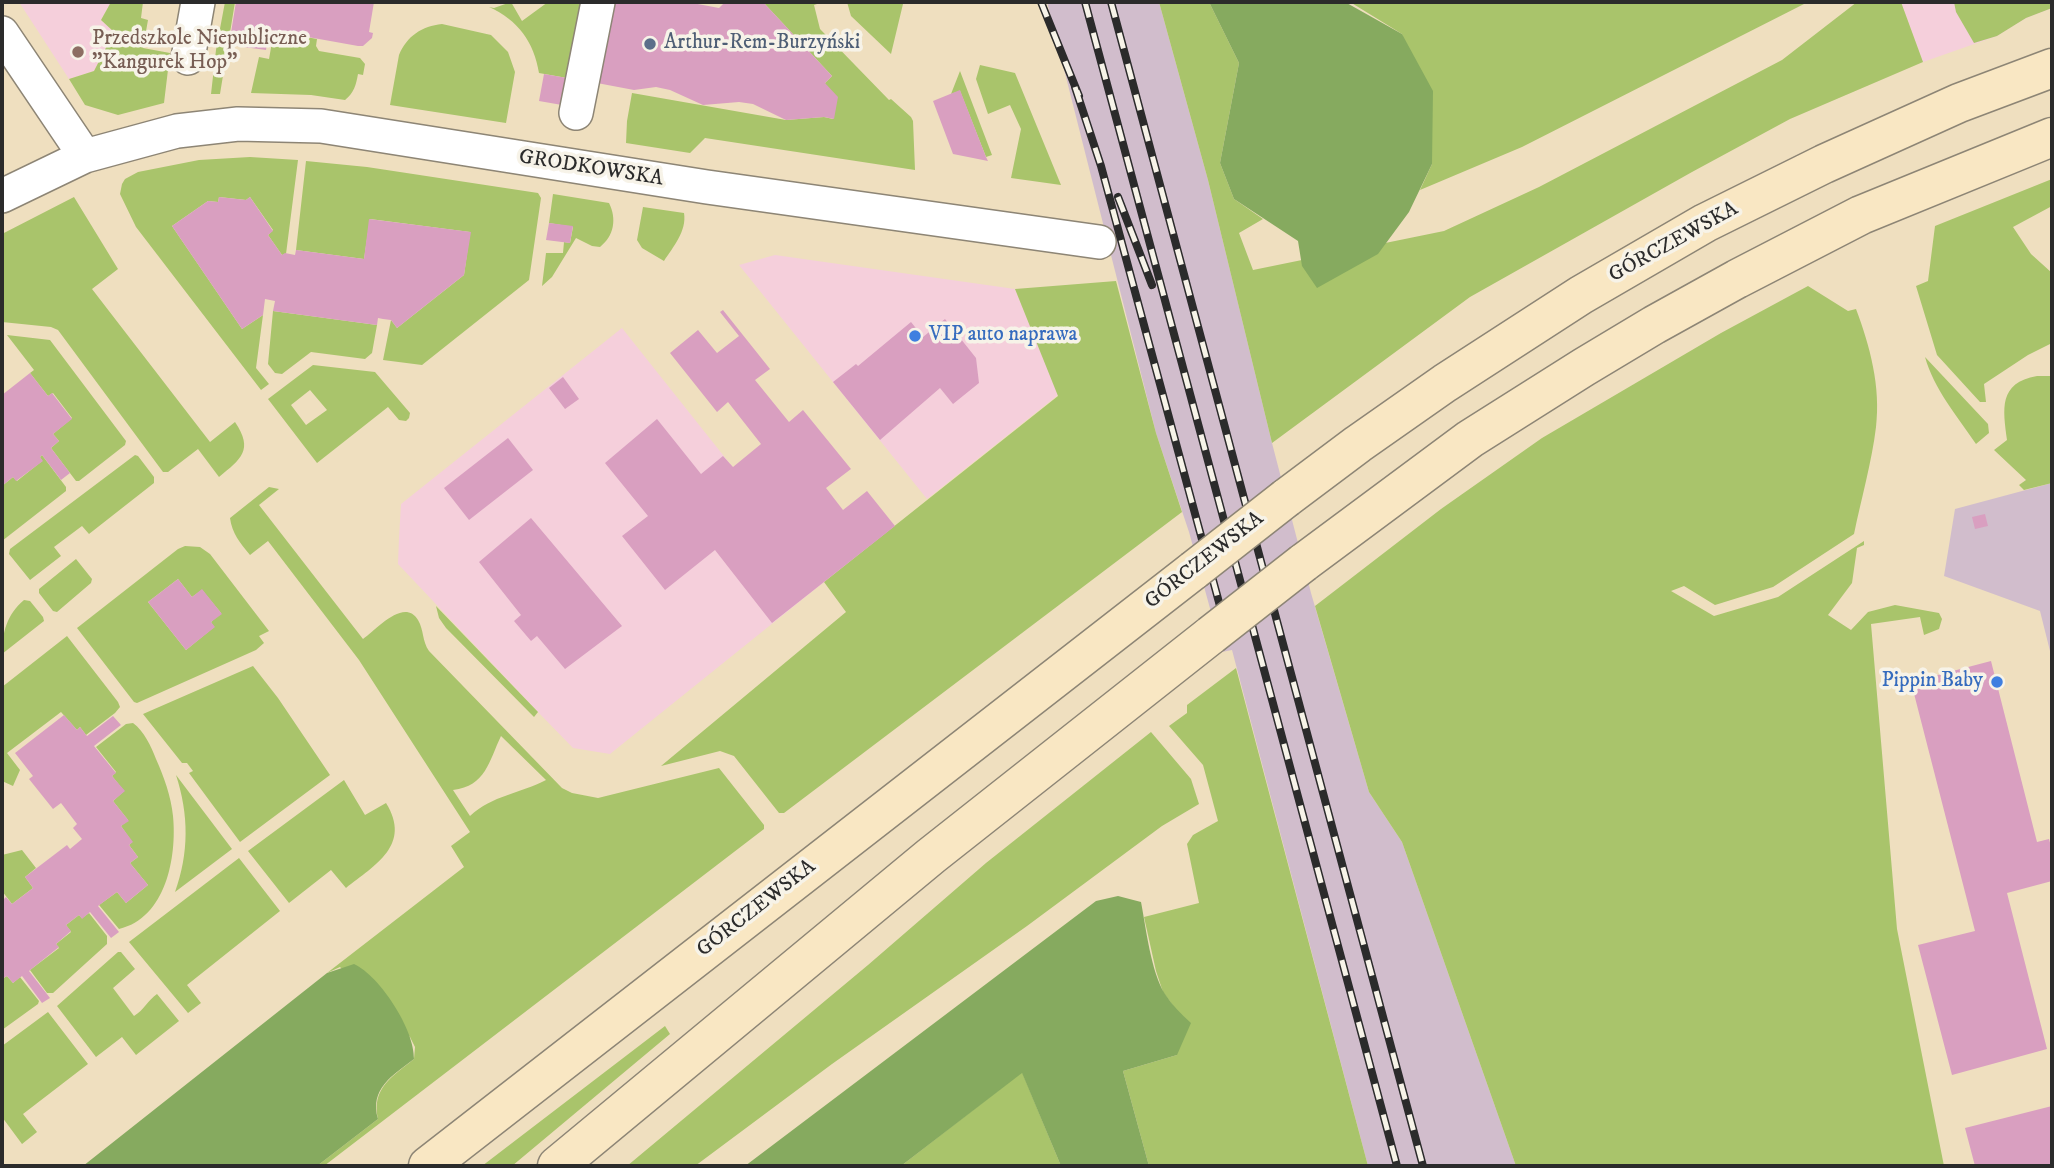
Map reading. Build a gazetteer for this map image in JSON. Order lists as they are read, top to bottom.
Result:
{
  "streets": {
    "main road": ["GÓRCZEWSKA"],
    "street": ["GRODKOWSKA"]
  },
  "places": [
    "Arthur-Rem-Burzyński",
    "Przedszkole Niepubliczne \"Kangurek Hop\"",
    "VIP auto naprawa",
    "Pippin Baby"
  ]
}
